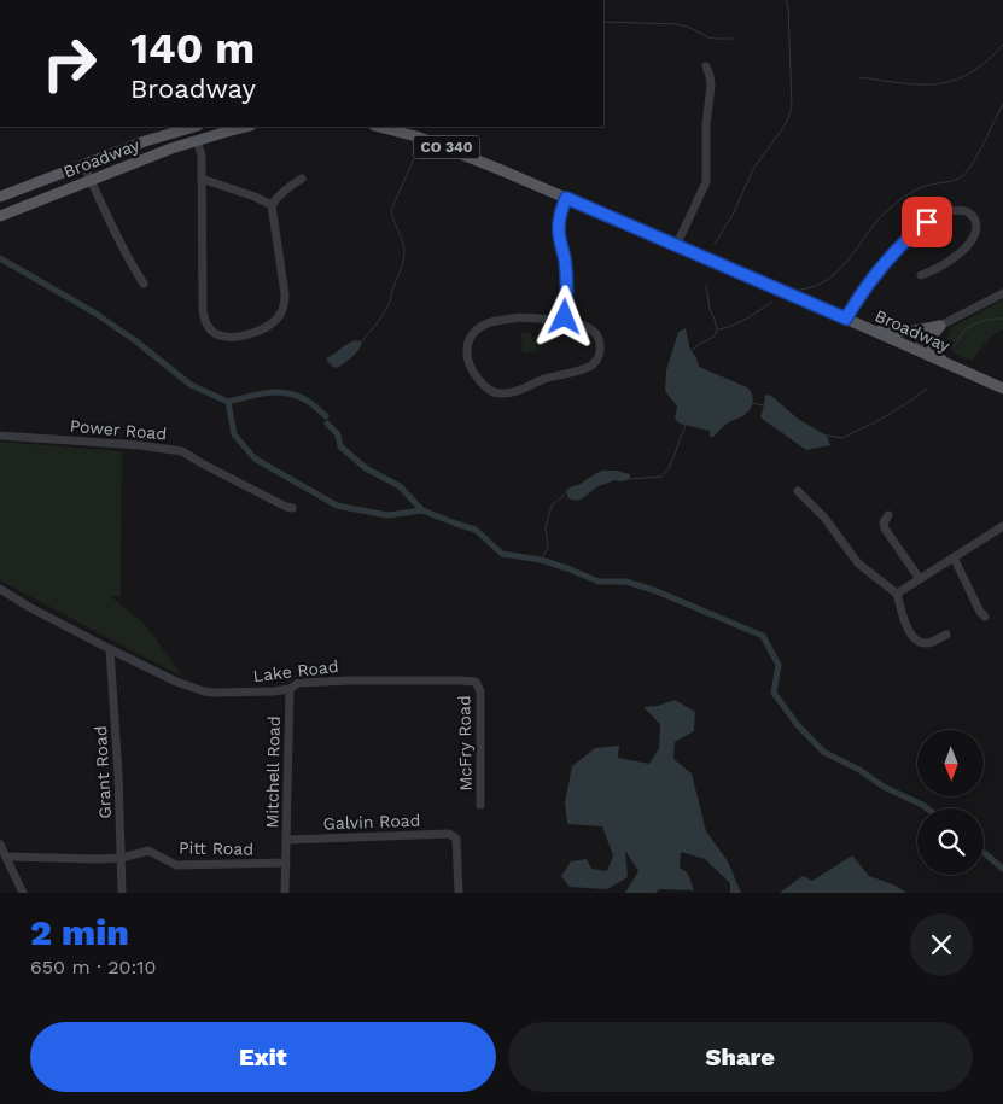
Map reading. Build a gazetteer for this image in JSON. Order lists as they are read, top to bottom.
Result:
{
  "streets": {
    "main road": ["CO 340", "Broadway"],
    "street": [
      "Power Road",
      "Lake Road",
      "McFry Road",
      "Grant Road",
      "Mitchell Road",
      "Galvin Road",
      "Pitt Road"
    ]
  },
  "crossings": [
    ["Lake Road", "McFry Road"],
    ["Lake Road", "Grant Road"],
    ["Lake Road", "Mitchell Road"],
    ["Grant Road", "Pitt Road"],
    ["Mitchell Road", "Galvin Road"],
    ["Mitchell Road", "Pitt Road"]
  ],
  "north": "bottom",
  "page": {
    "turn": ["140 m", "Broadway"],
    "heading": ["2 min", "650 m · 20:10"],
    "buttons": ["Exit", "Share"]
  }
}
